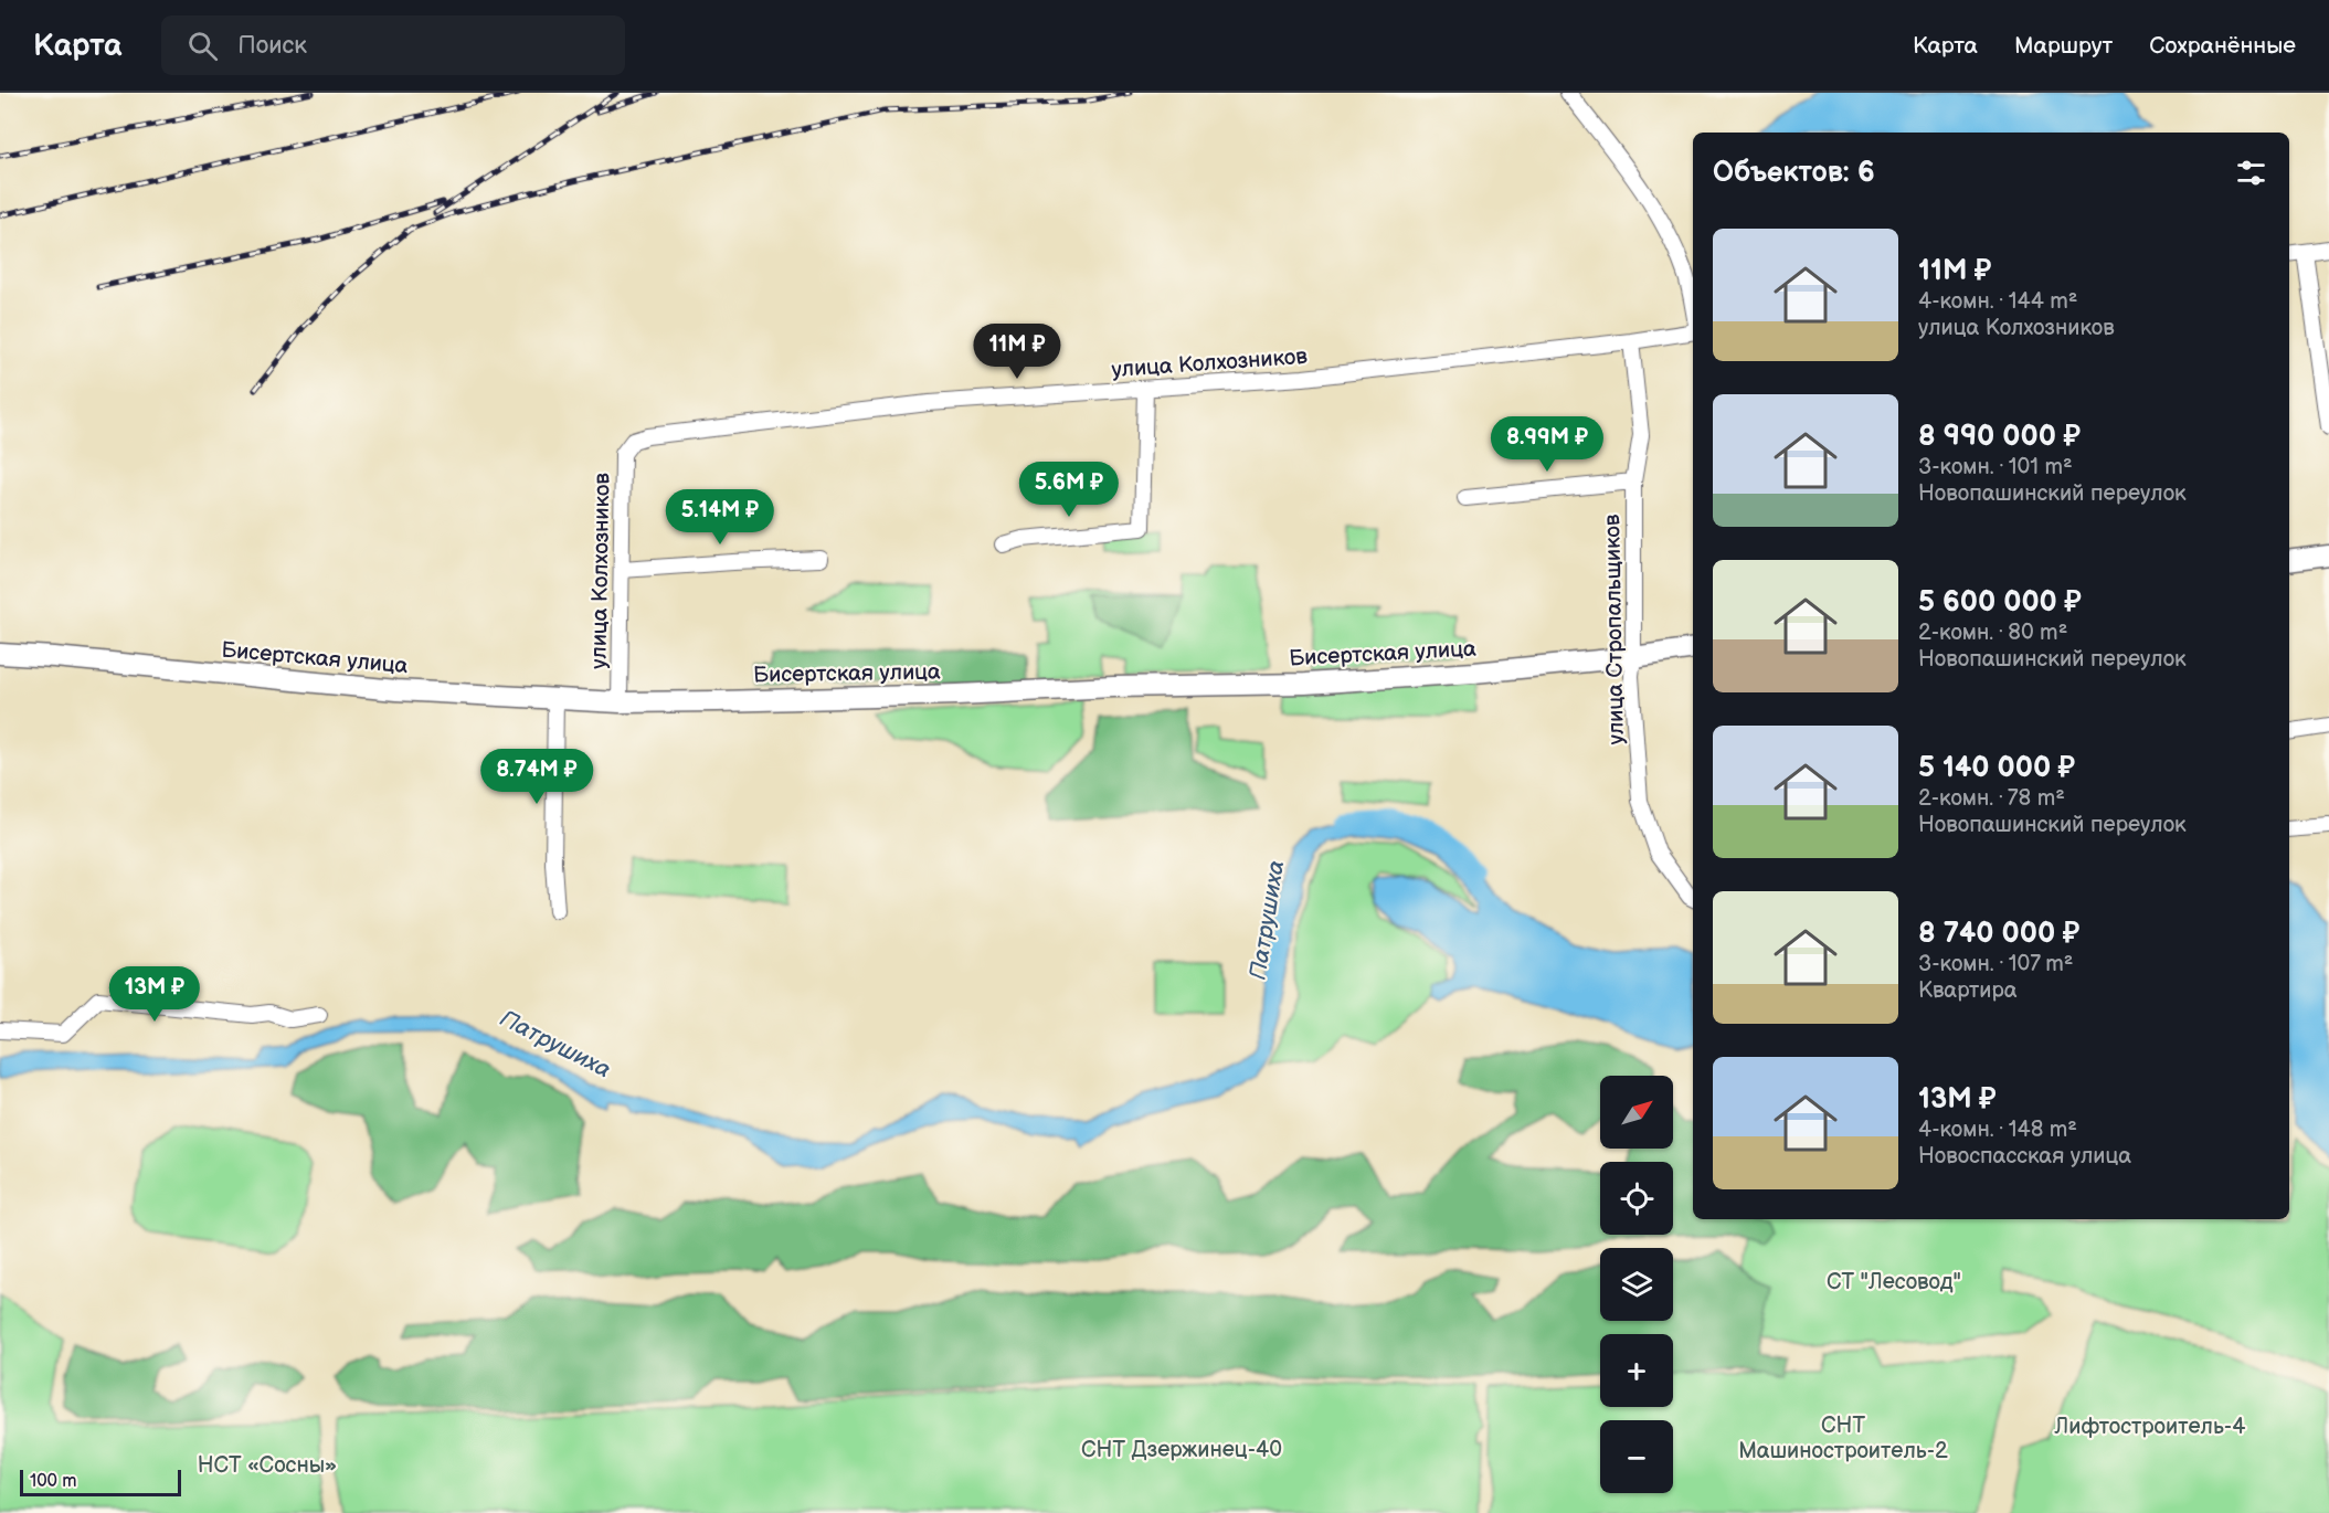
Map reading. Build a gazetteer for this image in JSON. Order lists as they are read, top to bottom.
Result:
{
  "streets": {
    "main road": ["Бисертская улица"],
    "street": ["улица Колхозников", "улица Стропальщиков"]
  },
  "crossings": [
    ["улица Колхозников", "улица Стропальщиков"],
    ["улица Колхозников", "Бисертская улица"],
    ["улица Стропальщиков", "Бисертская улица"]
  ],
  "water": ["Патрушиха"],
  "parks": [
    "СТ \"Лесовод\"",
    "СНТ Машиностроитель-2",
    "Лифтостроитель-4",
    "СНТ Дзержинец-40",
    "НСТ «Сосны»"
  ],
  "scale_bar": "100 m",
  "north": "top right",
  "page": {
    "header": "Карта",
    "search": "Поиск",
    "nav": ["Карта", "Маршрут", "Сохранённые"],
    "heading": "Объектов: 6",
    "list": [
      {
        "name": "11M ₽",
        "note": "4-комн. · 144 m² · улица Колхозников"
      },
      {
        "name": "8 990 000 ₽",
        "note": "3-комн. · 101 m² · Новопашинский переулок"
      },
      {
        "name": "5 600 000 ₽",
        "note": "2-комн. · 80 m² · Новопашинский переулок"
      },
      {
        "name": "5 140 000 ₽",
        "note": "2-комн. · 78 m² · Новопашинский переулок"
      },
      {
        "name": "8 740 000 ₽",
        "note": "3-комн. · 107 m² · Квартира"
      },
      {
        "name": "13M ₽",
        "note": "4-комн. · 148 m² · Новоспасская улица"
      }
    ],
    "price": [
      "11M ₽",
      "8.99M ₽",
      "5.6M ₽",
      "5.14M ₽",
      "8.74M ₽",
      "13M ₽"
    ],
    "map_buttons": ["+", "−"],
    "scale": "100 m"
  }
}
